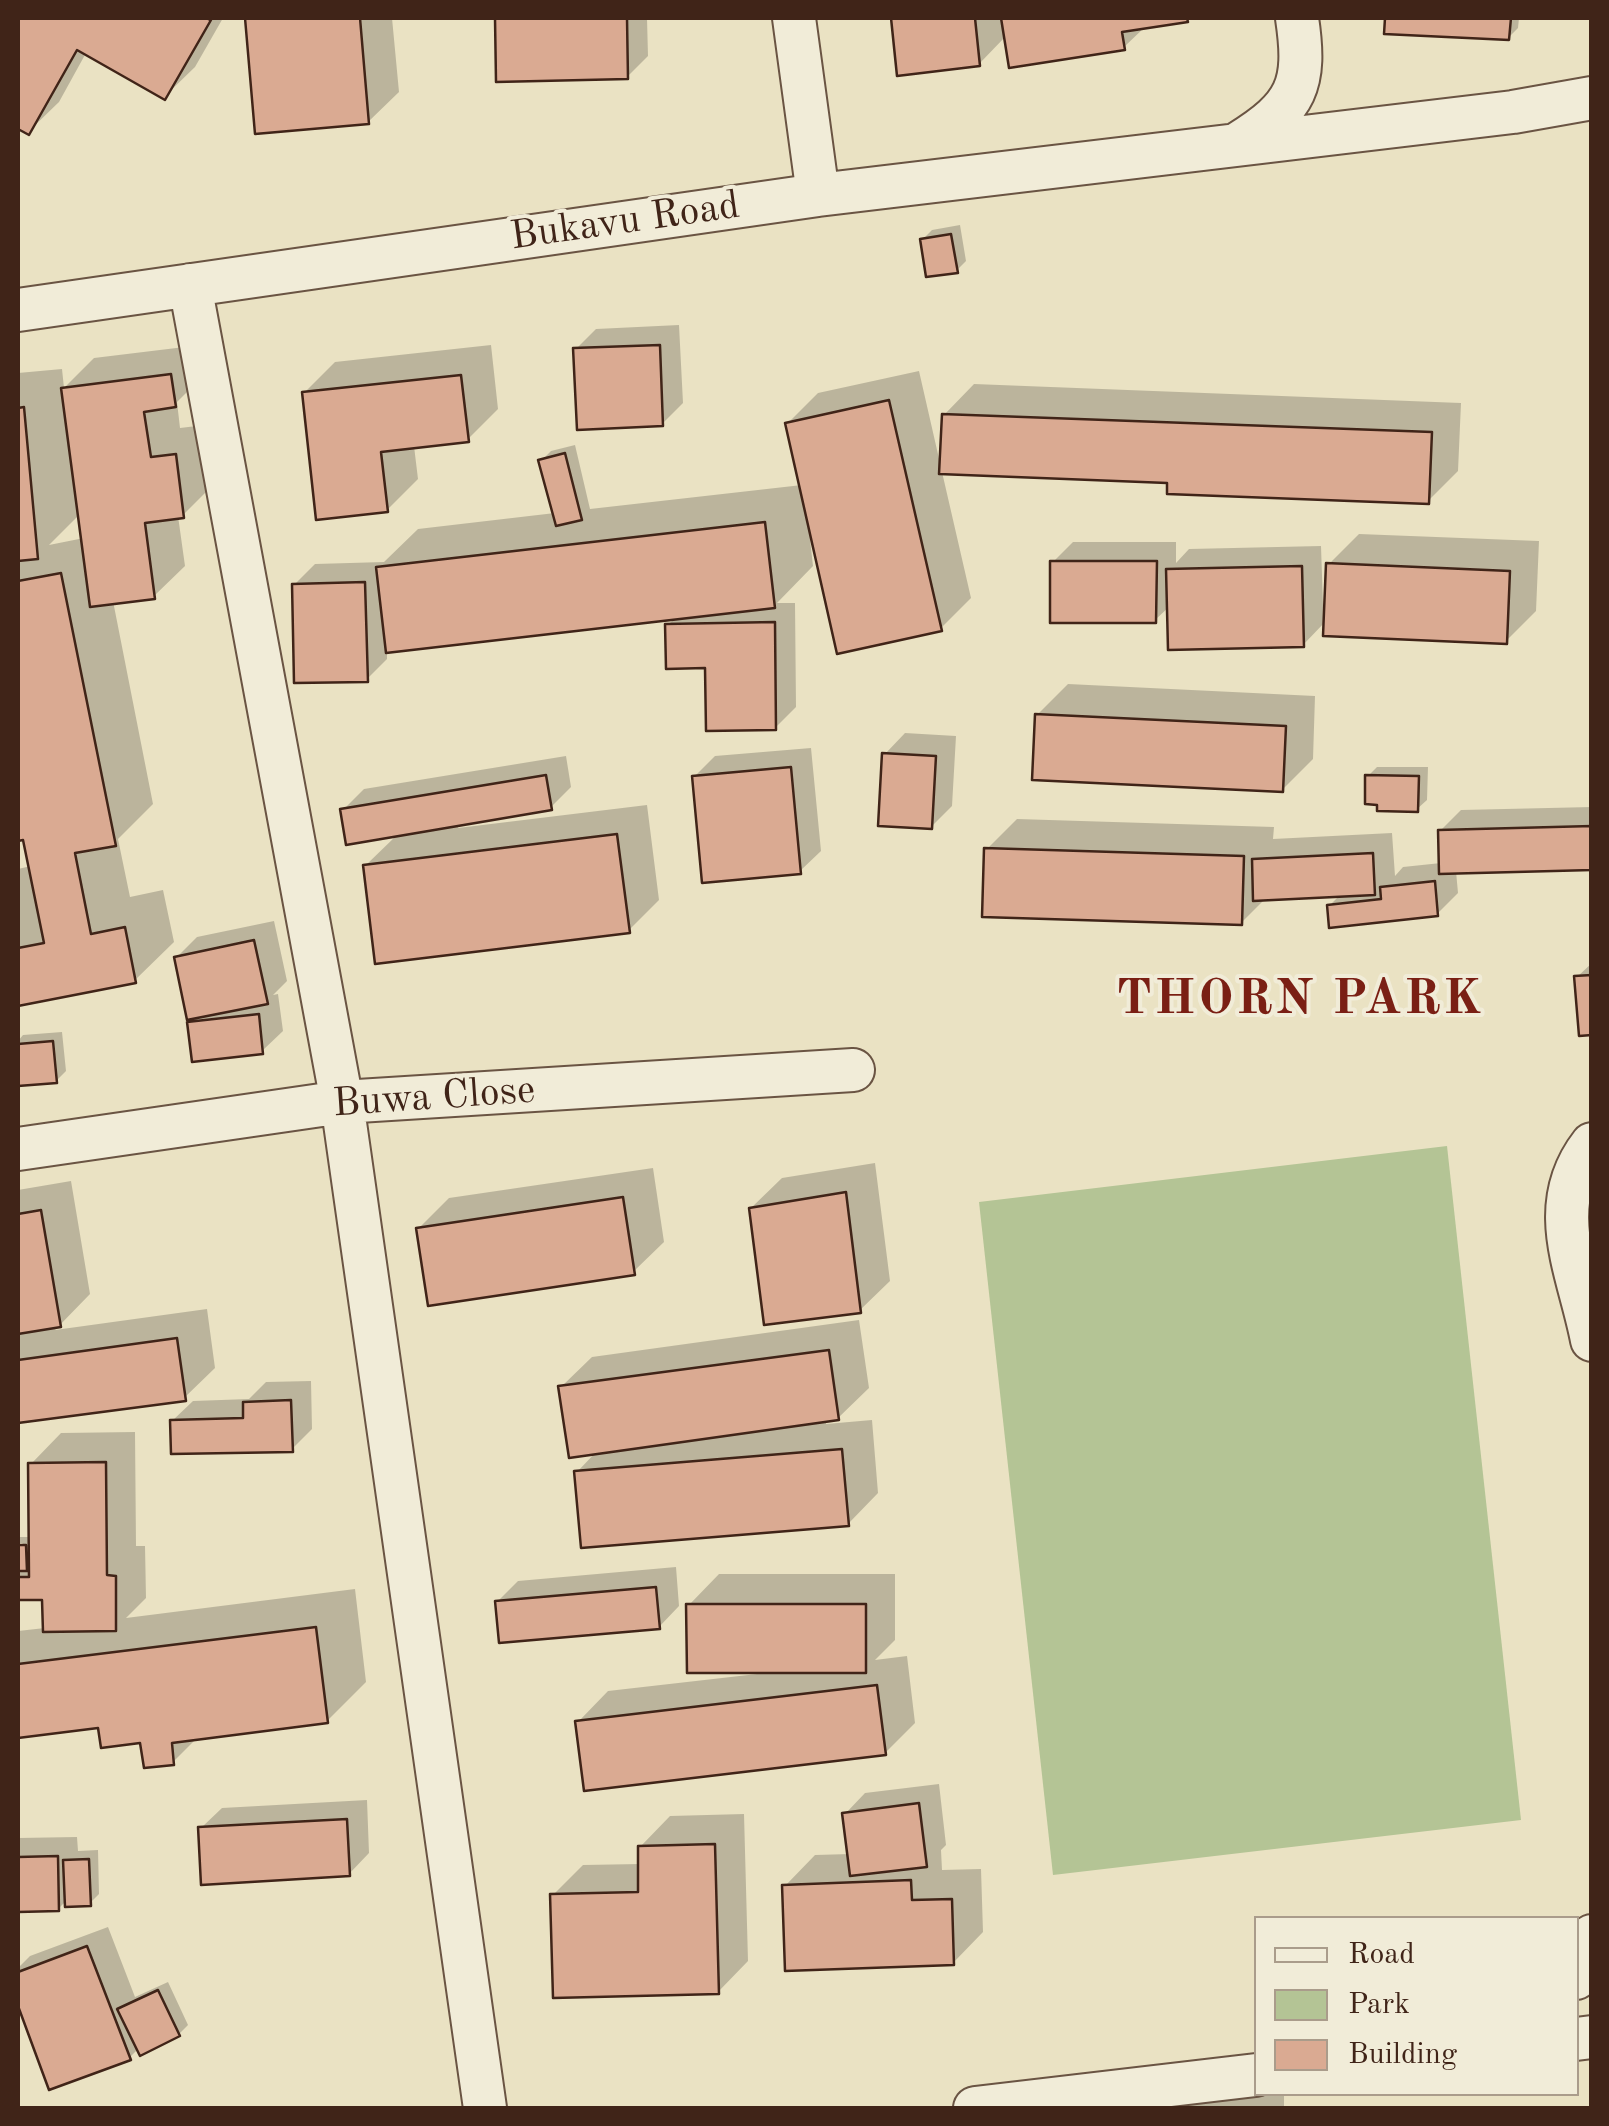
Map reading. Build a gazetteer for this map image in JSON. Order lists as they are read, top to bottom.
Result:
{
  "streets": {
    "street": ["Bukavu Road", "Buwa Close"]
  },
  "districts": ["THORN PARK"],
  "legend": ["Road", "Park", "Building"]
}
